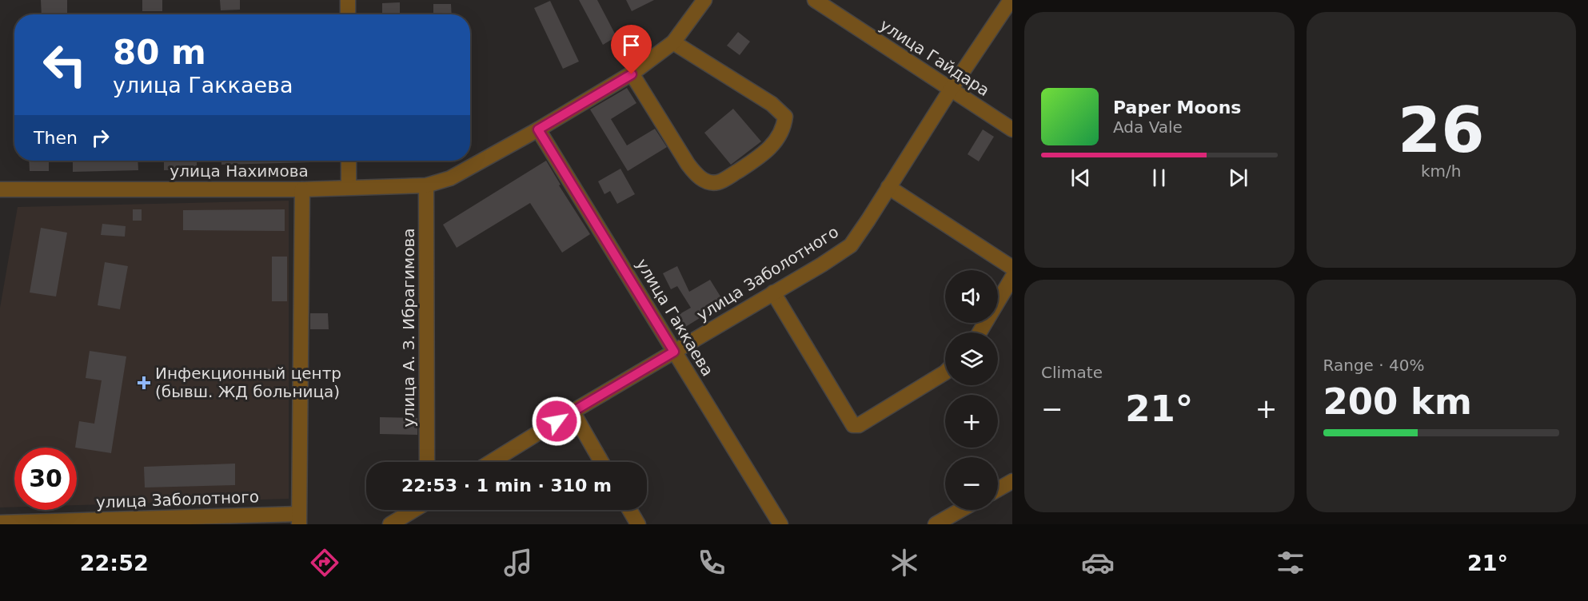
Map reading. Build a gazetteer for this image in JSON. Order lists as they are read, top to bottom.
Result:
{
  "streets": {
    "street": [
      "улица Гайдара",
      "улица Нахимова",
      "улица Заболотного",
      "улица Гаккаева",
      "улица А. З. Ибрагимова"
    ]
  },
  "crossings": [
    ["улица Гайдара", "улица Заболотного"],
    ["улица Нахимова", "улица Гаккаева"],
    ["улица Нахимова", "улица А. З. Ибрагимова"],
    ["улица Заболотного", "улица Гаккаева"]
  ],
  "places": {
    "health": ["Инфекционный центр (бывш. ЖД больница)"]
  },
  "page": {
    "tile": [
      ["26", "km/h"],
      "Climate",
      ["Range · 40%", "200 km"]
    ],
    "turn": ["80 m", "улица Гаккаева"],
    "song": ["Paper Moons", "Ada Vale"],
    "then": "Then",
    "map_buttons": ["+", "−"],
    "heat": ["−", "21°", "+"],
    "limit": "30",
    "trip": "22:53 · 1 min · 310 m",
    "tabs": ["22:52", "21°"]
  }
}
